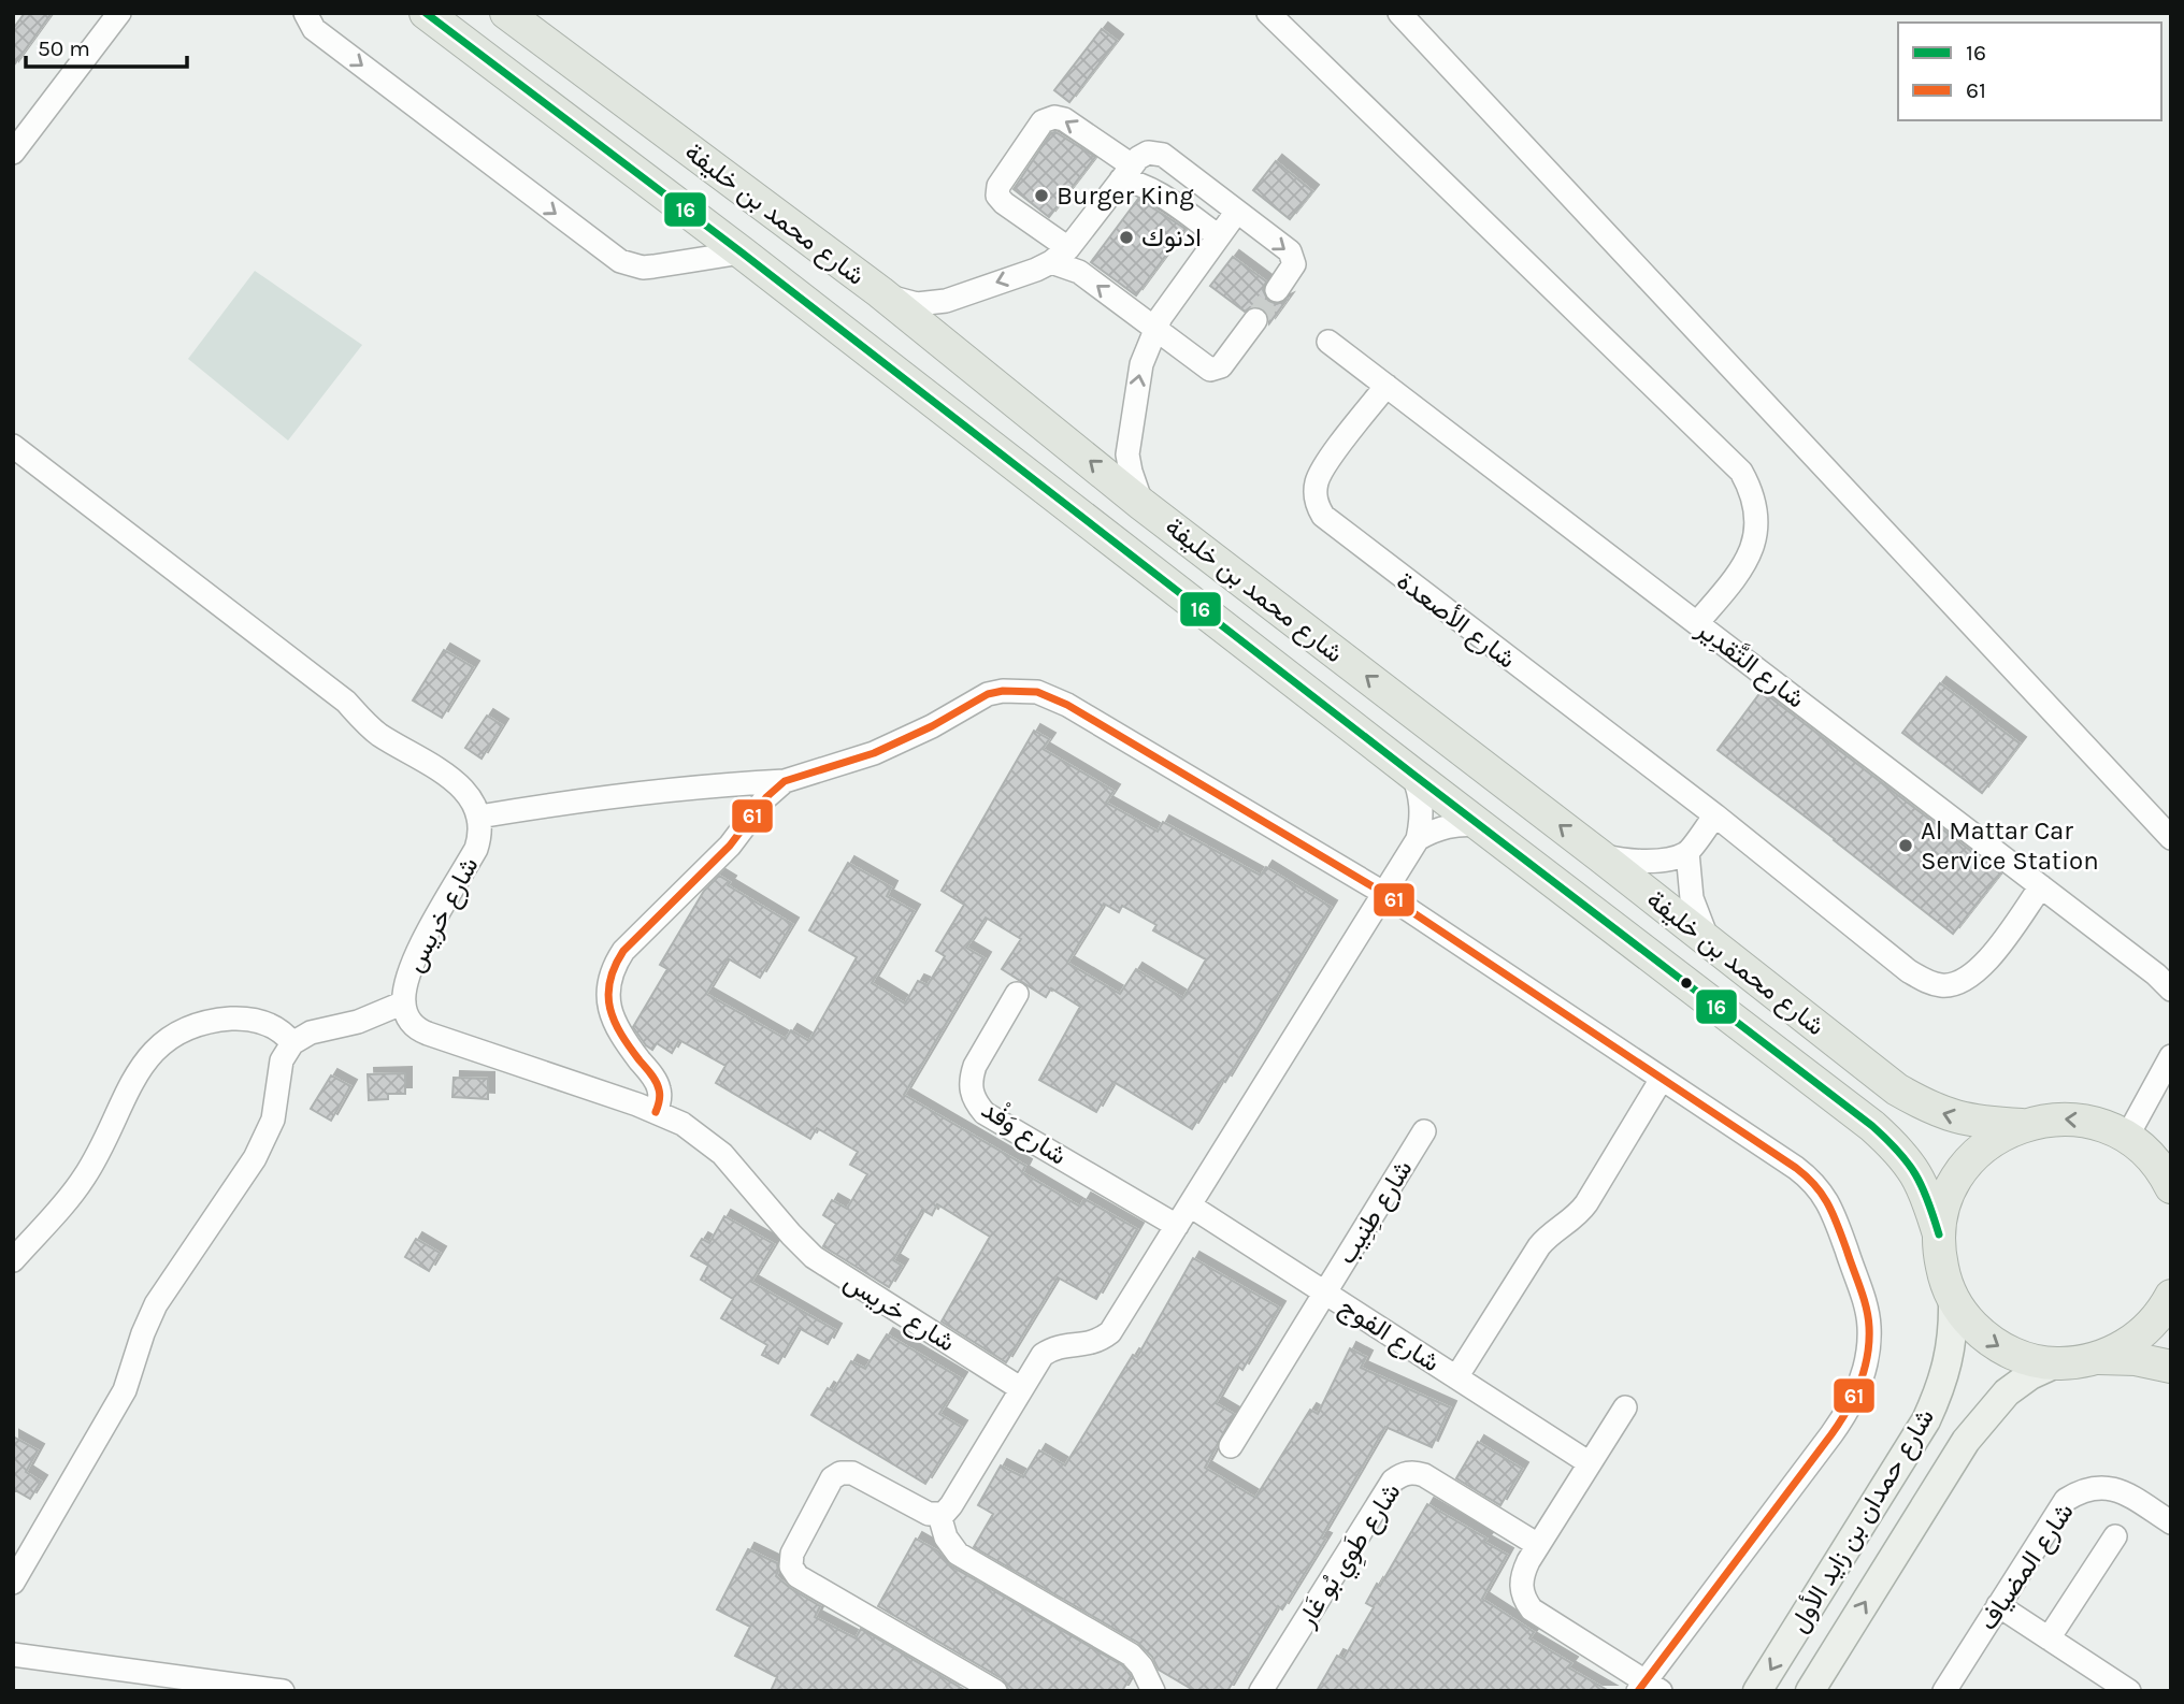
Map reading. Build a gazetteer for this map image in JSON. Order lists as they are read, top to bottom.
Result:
{
  "streets": {
    "highway": ["شارع محمد بن خليفة"],
    "main road": ["شارع حمدان بن زايد الأول"],
    "street": [
      "شارع الأصعدة",
      "شارع التَّقدِير",
      "شارع خريس",
      "شارع وَفْد",
      "شارع طِنِيب",
      "شارع الفوج",
      "شارع طَوِي بُو غَار",
      "شارع المضياف"
    ]
  },
  "crossings": [
    ["شارع الأصعدة", "شارع التَّقدِير"],
    ["شارع طِنِيب", "شارع الفوج"]
  ],
  "places": ["Burger King", "ادنوك", "Al Mattar Car Service Station"],
  "lines": ["transit line 16", "transit line 61"],
  "legend": ["16", "61"],
  "scale_bar": "50 m"
}
